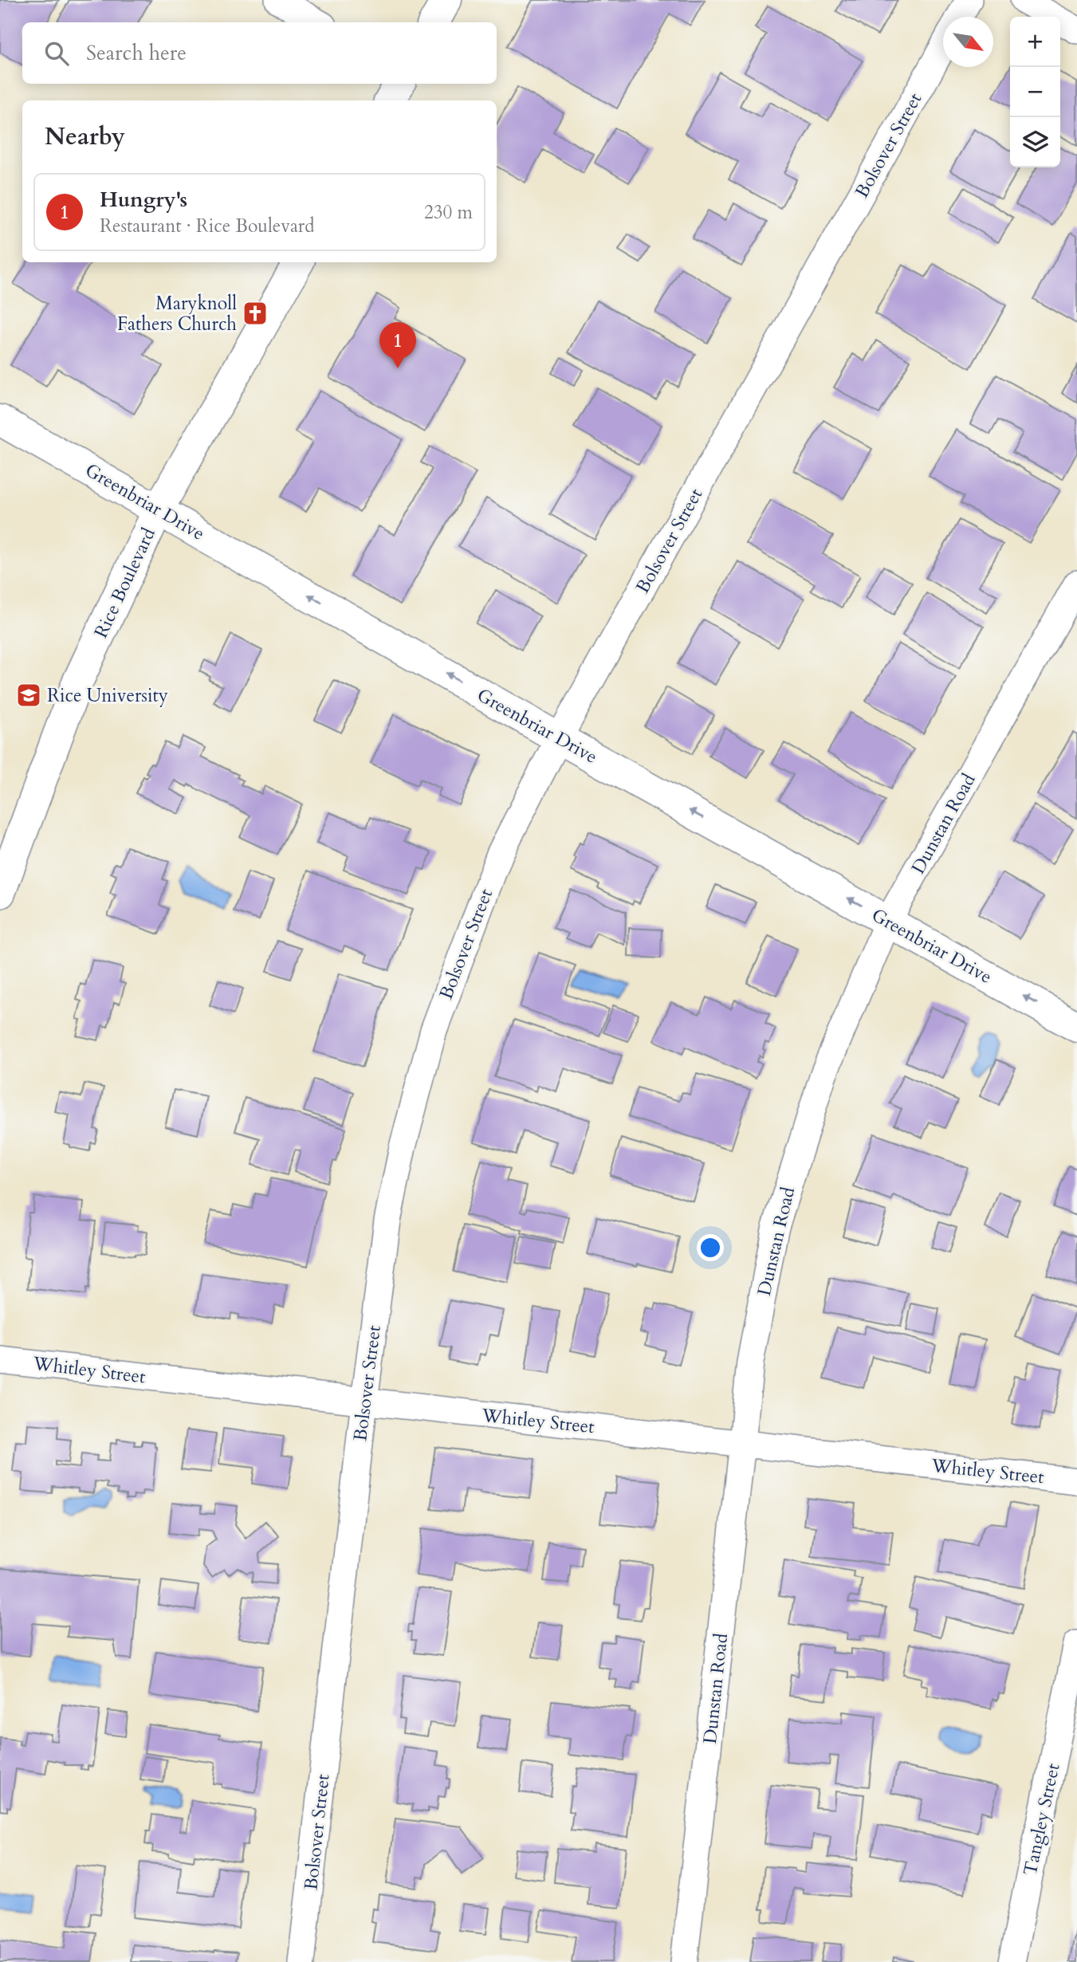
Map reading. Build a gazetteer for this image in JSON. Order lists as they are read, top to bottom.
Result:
{
  "streets": {
    "main road": ["Greenbriar Drive", "Rice Boulevard"],
    "street": [
      "Bolsover Street",
      "Dunstan Road",
      "Whitley Street",
      "Tangley Street"
    ]
  },
  "crossings": [
    ["Bolsover Street", "Greenbriar Drive"],
    ["Bolsover Street", "Whitley Street"],
    ["Greenbriar Drive", "Rice Boulevard"],
    ["Greenbriar Drive", "Dunstan Road"],
    ["Dunstan Road", "Whitley Street"]
  ],
  "one_way": ["Greenbriar Drive"],
  "places": {
    "church": ["Maryknoll Fathers Church"],
    "school or university": ["Rice University"]
  },
  "north": "bottom right",
  "page": {
    "map_buttons": ["+", "−"],
    "search": "Search here",
    "heading": "Nearby",
    "list": [
      {
        "mark": "1",
        "name": "Hungry's",
        "note": "Restaurant · Rice Boulevard",
        "value": "230 m"
      }
    ],
    "pins": "1"
  }
}
